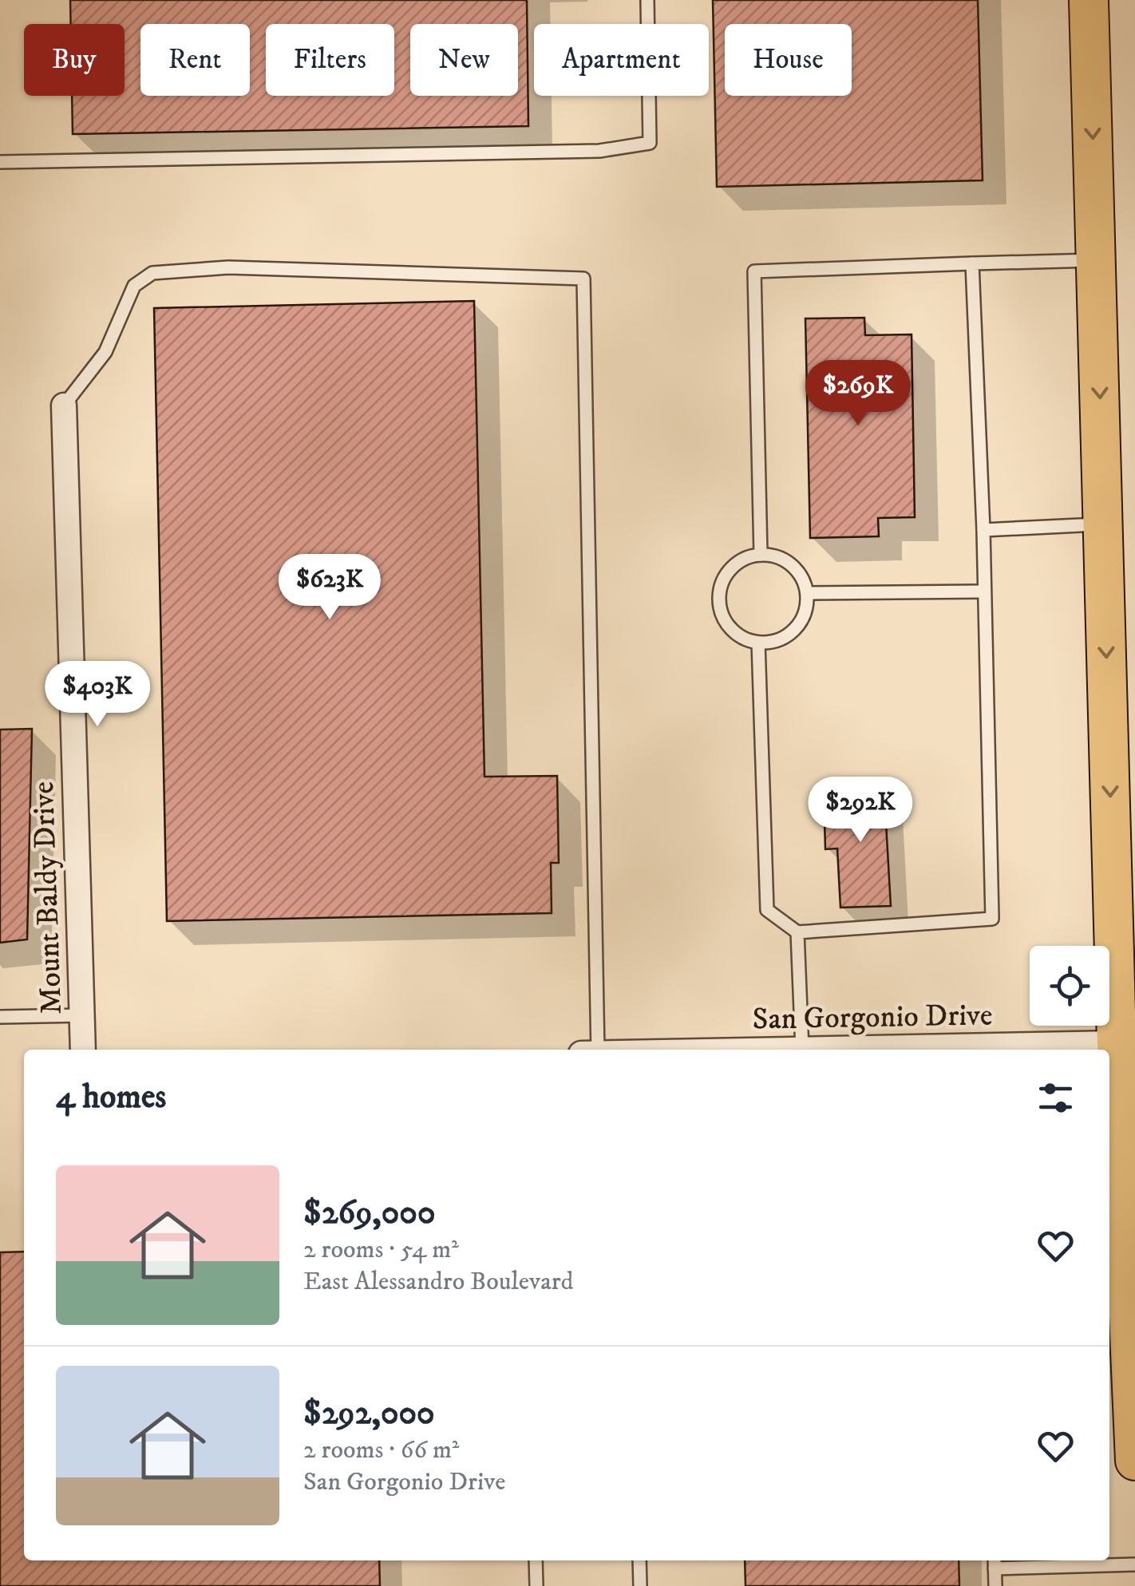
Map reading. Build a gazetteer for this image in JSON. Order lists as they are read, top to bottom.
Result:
{
  "streets": {
    "street": ["Mount Baldy Drive", "San Gorgonio Drive"]
  },
  "page": {
    "chip": [
      "Buy",
      "Rent",
      "Filters",
      "New",
      "Apartment",
      "House"
    ],
    "price": [
      "$269K",
      "$623K",
      "$403K",
      "$292K"
    ],
    "heading": "4 homes",
    "list": [
      {
        "name": "$269,000",
        "note": "2 rooms · 54 m² · East Alessandro Boulevard"
      },
      {
        "name": "$292,000",
        "note": "2 rooms · 66 m² · San Gorgonio Drive"
      }
    ]
  }
}
